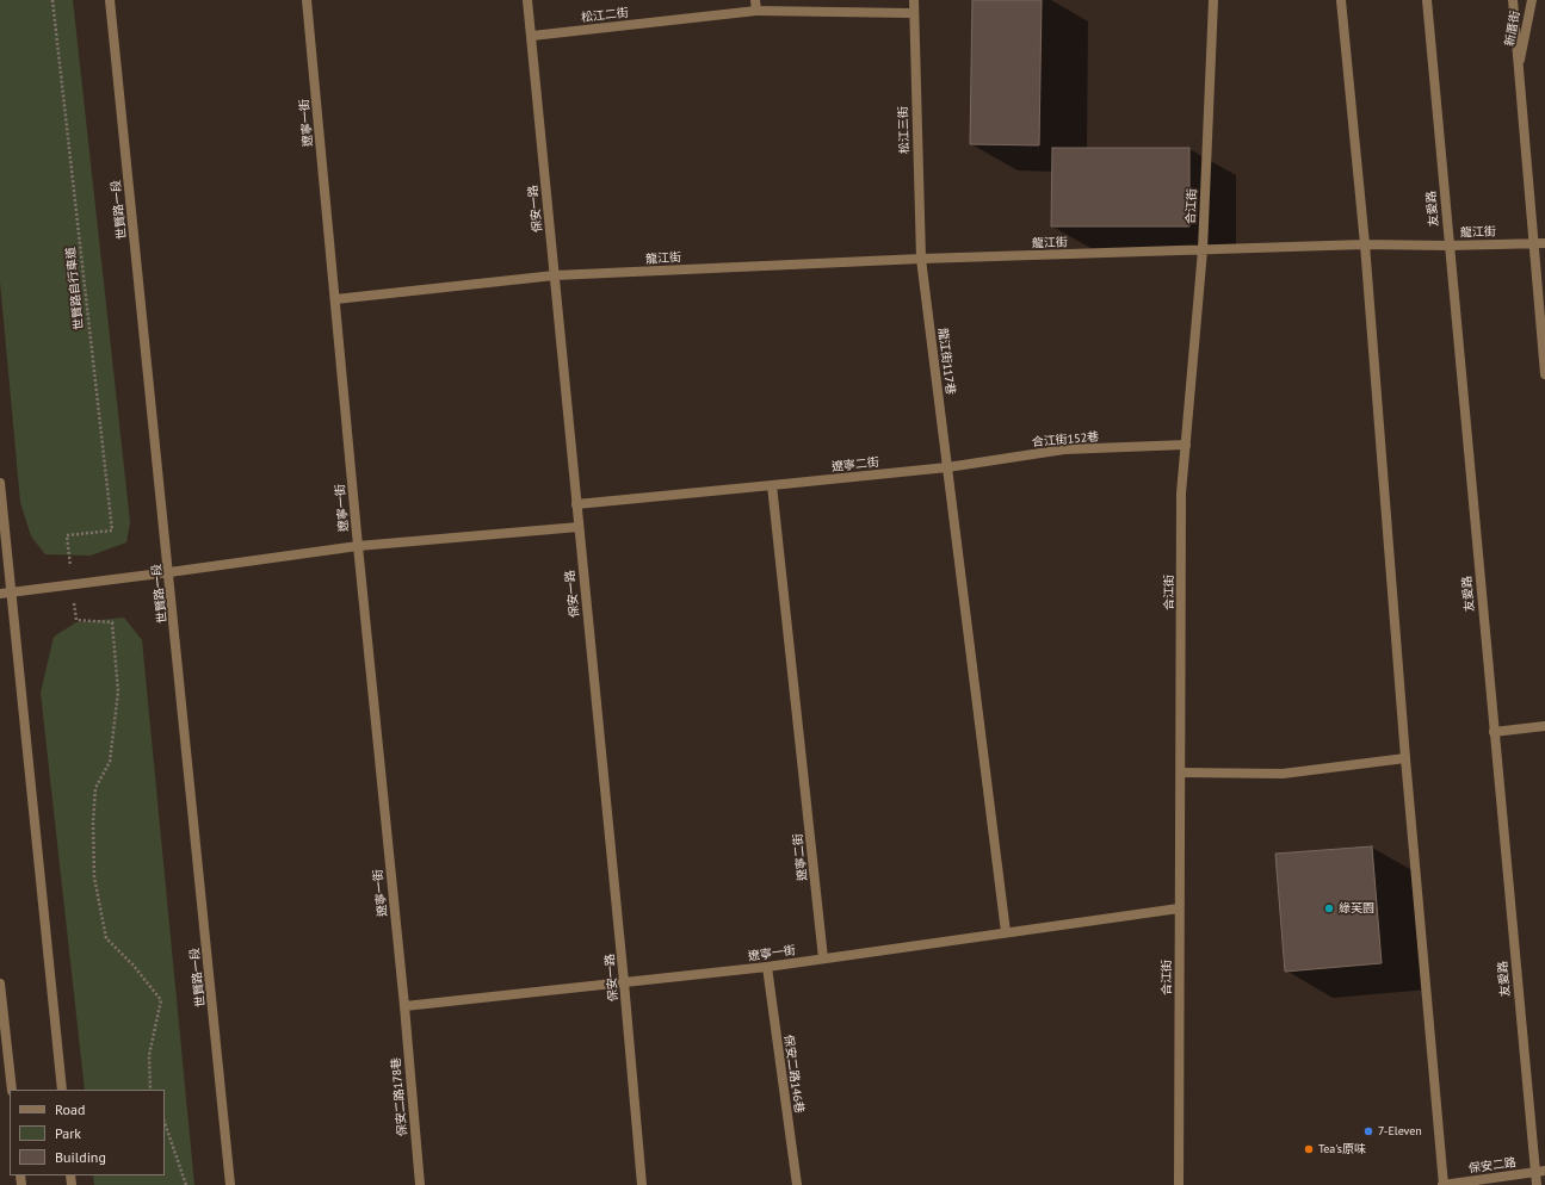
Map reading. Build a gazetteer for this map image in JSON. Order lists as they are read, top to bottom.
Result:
{
  "streets": {
    "street": [
      "松江二街",
      "新厝街",
      "遼寧一街",
      "松江三街",
      "合江街",
      "保安一路",
      "友愛路",
      "世賢路一段",
      "龍江街",
      "龍江街117巷",
      "合江街152巷",
      "遼寧二街",
      "保安二路146巷",
      "保安二路178巷",
      "保安二路"
    ],
    "path": ["世賢路自行車道"]
  },
  "crossings": [
    ["松江二街", "松江三街"],
    ["松江二街", "保安一路"],
    ["遼寧一街", "合江街"],
    ["遼寧一街", "保安一路"],
    ["遼寧一街", "龍江街"],
    ["遼寧一街", "遼寧二街"],
    ["遼寧一街", "保安二路146巷"],
    ["遼寧一街", "保安二路178巷"],
    ["松江三街", "龍江街"],
    ["松江三街", "龍江街117巷"],
    ["合江街", "龍江街"],
    ["合江街", "合江街152巷"],
    ["保安一路", "龍江街"],
    ["友愛路", "龍江街"],
    ["友愛路", "保安二路"],
    ["龍江街", "龍江街117巷"],
    ["龍江街117巷", "合江街152巷"],
    ["龍江街117巷", "遼寧二街"],
    ["合江街152巷", "遼寧二街"]
  ],
  "places": ["綠芙園", "7-Eleven", "Tea's原味"],
  "legend": ["Road", "Park", "Building"]
}
